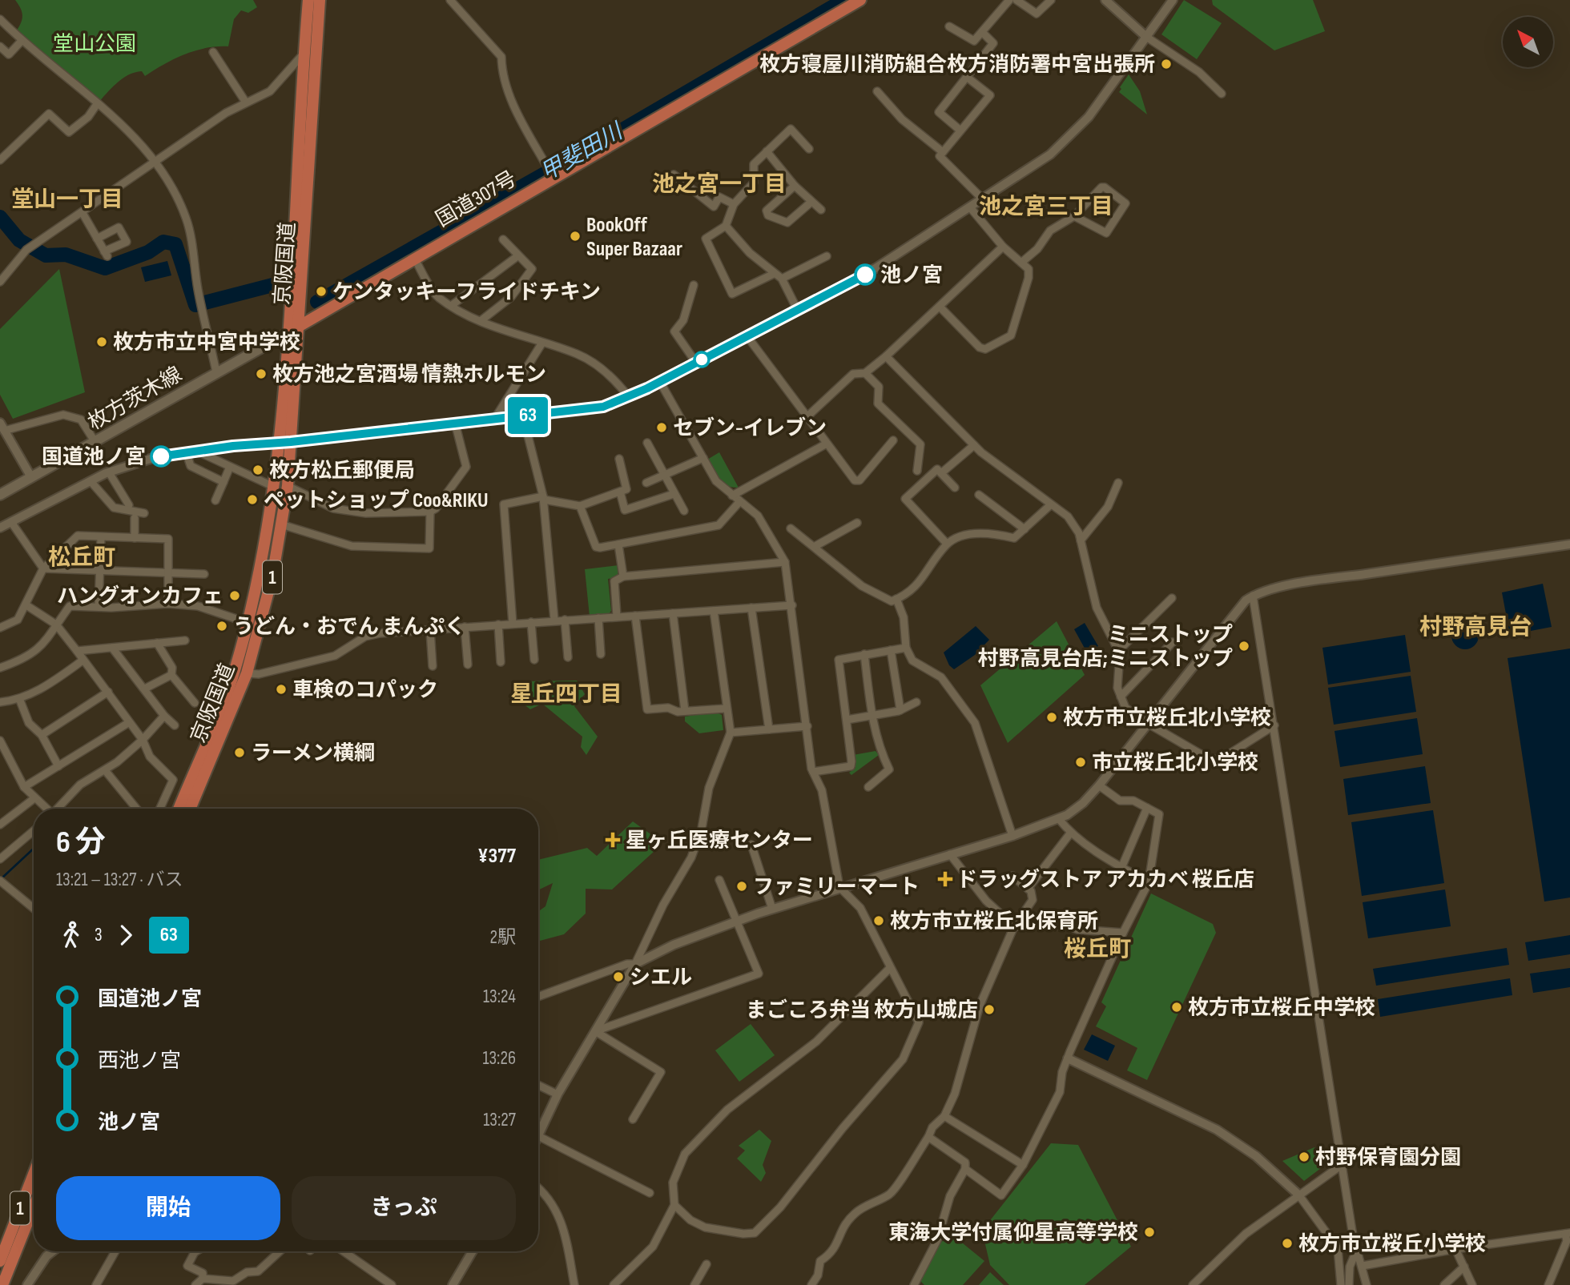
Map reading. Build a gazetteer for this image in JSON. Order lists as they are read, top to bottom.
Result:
{
  "streets": {
    "highway": ["国道307号", "京阪国道", "1"],
    "main road": ["枚方茨木線"]
  },
  "crossings": [
    ["国道307号", "京阪国道"],
    ["国道307号", "枚方茨木線"],
    ["京阪国道", "枚方茨木線"]
  ],
  "districts": [
    "池之宮一丁目",
    "堂山一丁目",
    "池之宮三丁目",
    "松丘町",
    "村野高見台",
    "星丘四丁目",
    "桜丘町"
  ],
  "water": ["甲斐田川"],
  "parks": ["堂山公園"],
  "places": {
    "other": [
      "枚方寝屋川消防組合枚方消防署中宮出張所",
      "BookOff Super Bazaar",
      "池ノ宮",
      "ケンタッキーフライドチキン",
      "枚方市立中宮中学校",
      "枚方池之宮酒場 情熱ホルモン",
      "セブン-イレブン",
      "国道池ノ宮",
      "枚方松丘郵便局",
      "ペットショップ Coo&RIKU",
      "ハングオンカフェ",
      "うどん・おでん まんぷく",
      "ミニストップ 村野高見台店;ミニストップ",
      "車検のコパック",
      "枚方市立桜丘北小学校",
      "ラーメン横綱",
      "市立桜丘北小学校",
      "ファミリーマート",
      "枚方市立桜丘北保育所",
      "シエル",
      "枚方市立桜丘中学校",
      "まごころ弁当 枚方山城店",
      "村野保育園分園",
      "東海大学付属仰星高等学校",
      "枚方市立桜丘小学校"
    ],
    "health": ["星ヶ丘医療センター", "ドラッグストア アカカベ 桜丘店"]
  },
  "lines": ["bus line 63"],
  "north": "top left",
  "page": {
    "on_map": "63",
    "heading": ["6 分", "13:21 – 13:27 · バス", "¥377"],
    "legs": ["3", "63", "2駅"],
    "list": [
      {
        "name": "国道池ノ宮",
        "value": "13:24"
      },
      {
        "name": "西池ノ宮",
        "value": "13:26"
      },
      {
        "name": "池ノ宮",
        "value": "13:27"
      }
    ],
    "buttons": ["開始", "きっぷ"]
  }
}
